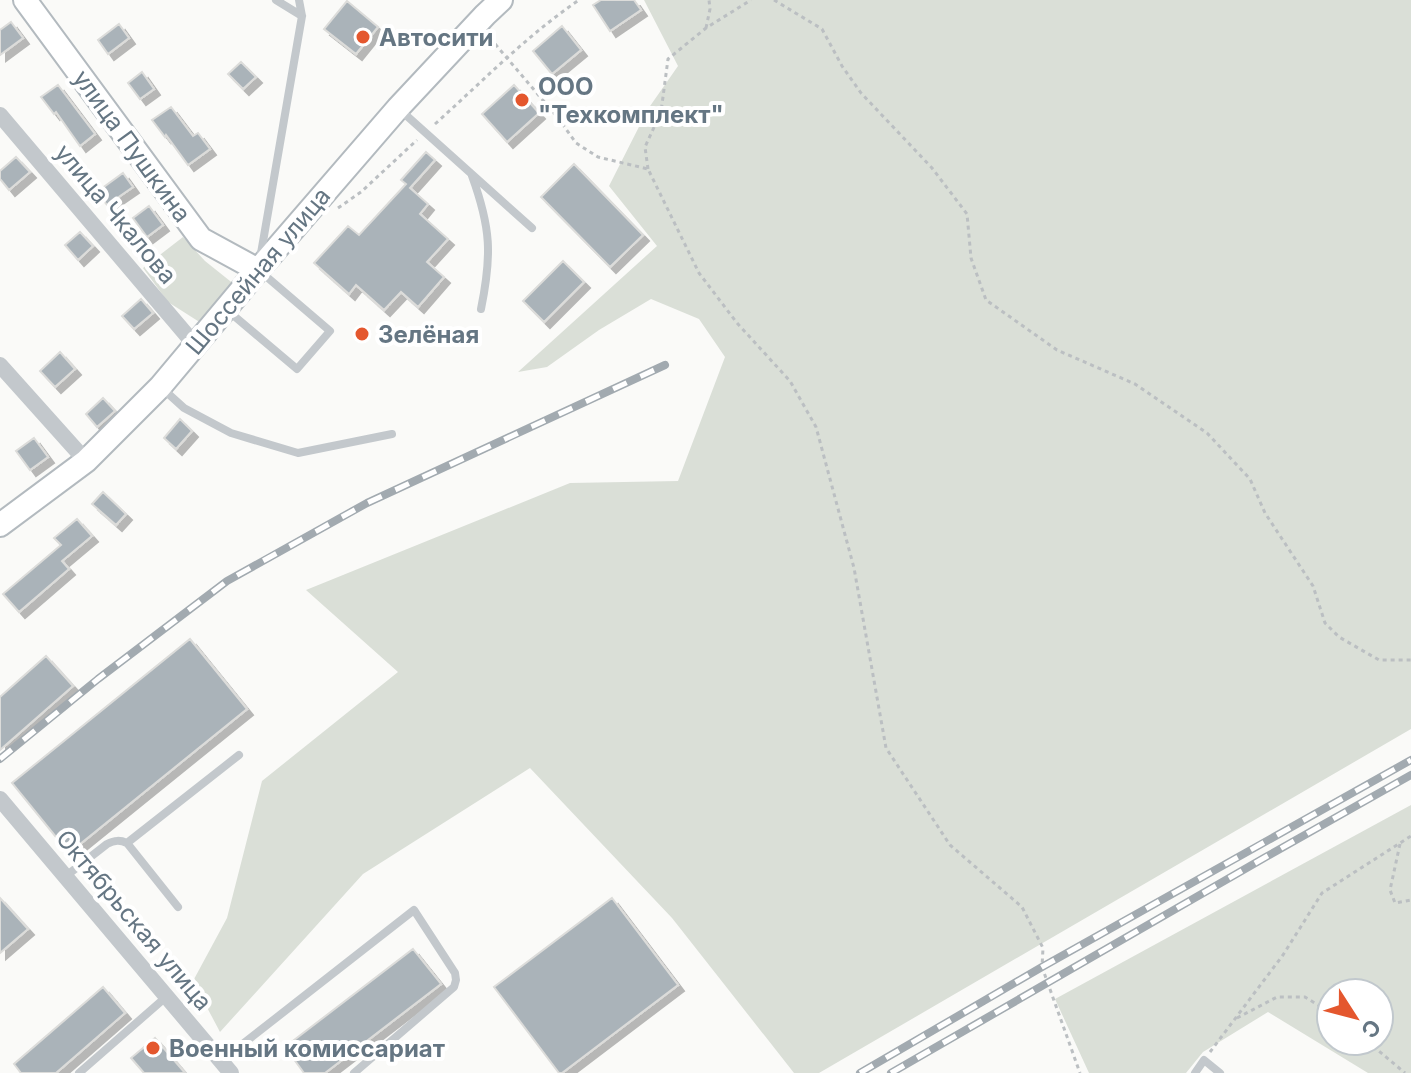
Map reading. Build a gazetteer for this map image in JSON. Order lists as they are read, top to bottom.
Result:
{
  "streets": {
    "main road": ["улица Пушкина", "Шоссейная улица"],
    "street": ["улица Чкалова", "Октябрьская улица"]
  },
  "crossings": [
    ["улица Пушкина", "Шоссейная улица"],
    ["улица Чкалова", "Шоссейная улица"]
  ],
  "places": [
    "Автосити",
    "ООО \"Техкомплект\"",
    "Зелёная",
    "Военный комиссариат"
  ],
  "north": "bottom right"
}
